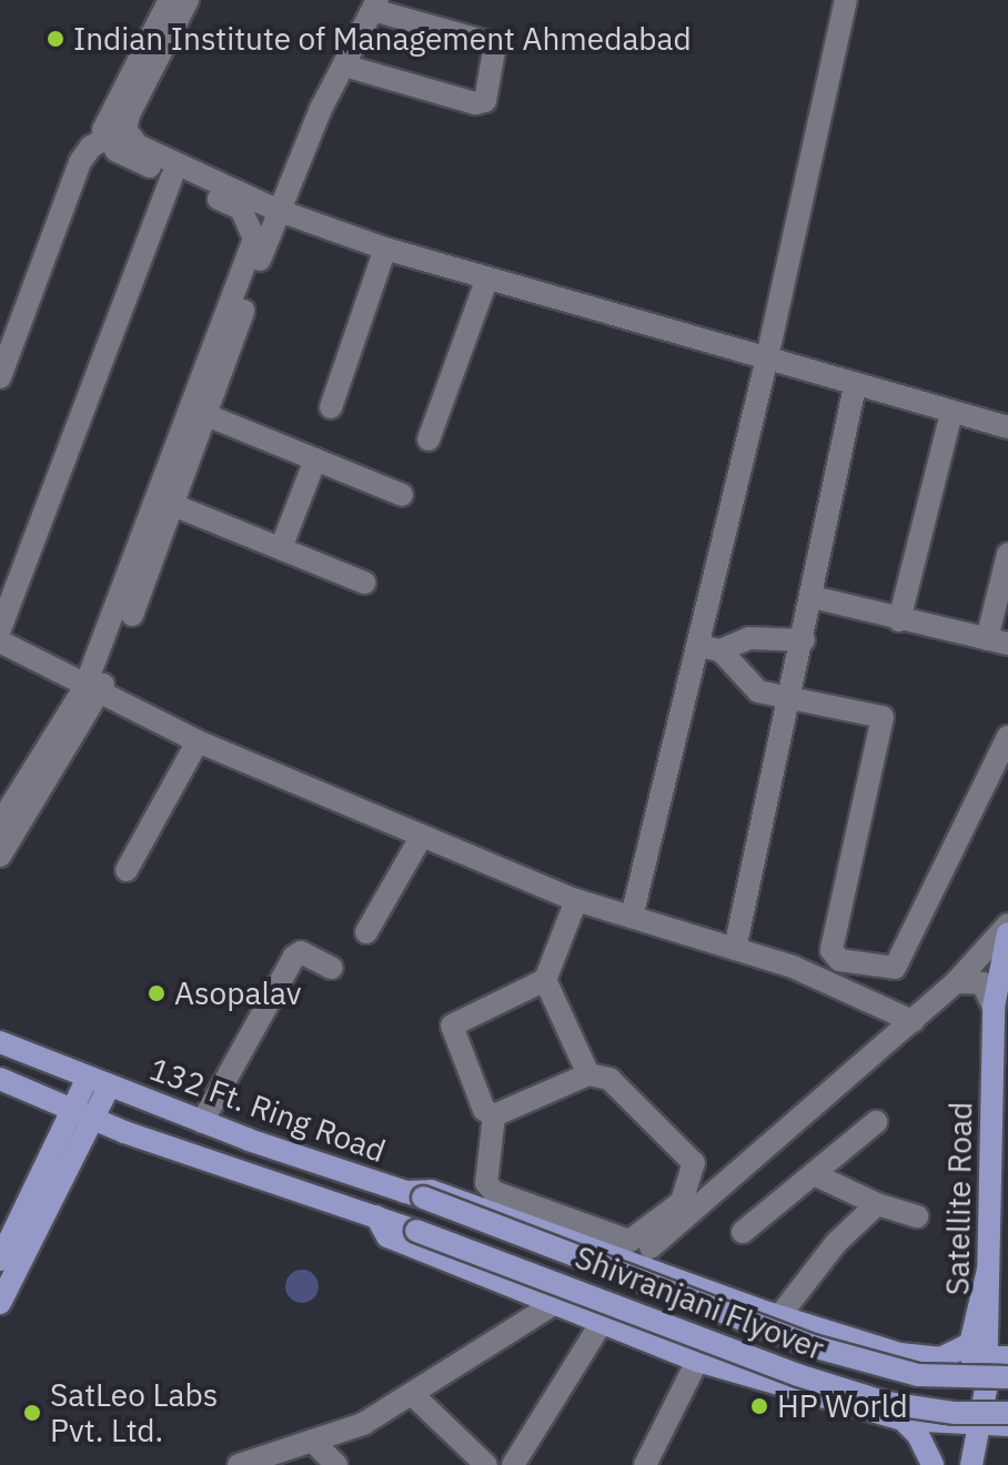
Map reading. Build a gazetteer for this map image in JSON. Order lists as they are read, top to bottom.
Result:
{
  "streets": {
    "main road": ["132 Ft. Ring Road", "Satellite Road", "Shivranjani Flyover"]
  },
  "crossings": [
    ["132 Ft. Ring Road", "Shivranjani Flyover"]
  ],
  "places": [
    "Indian Institute of Management Ahmedabad",
    "Asopalav",
    "HP World",
    "SatLeo Labs Pvt. Ltd."
  ]
}
